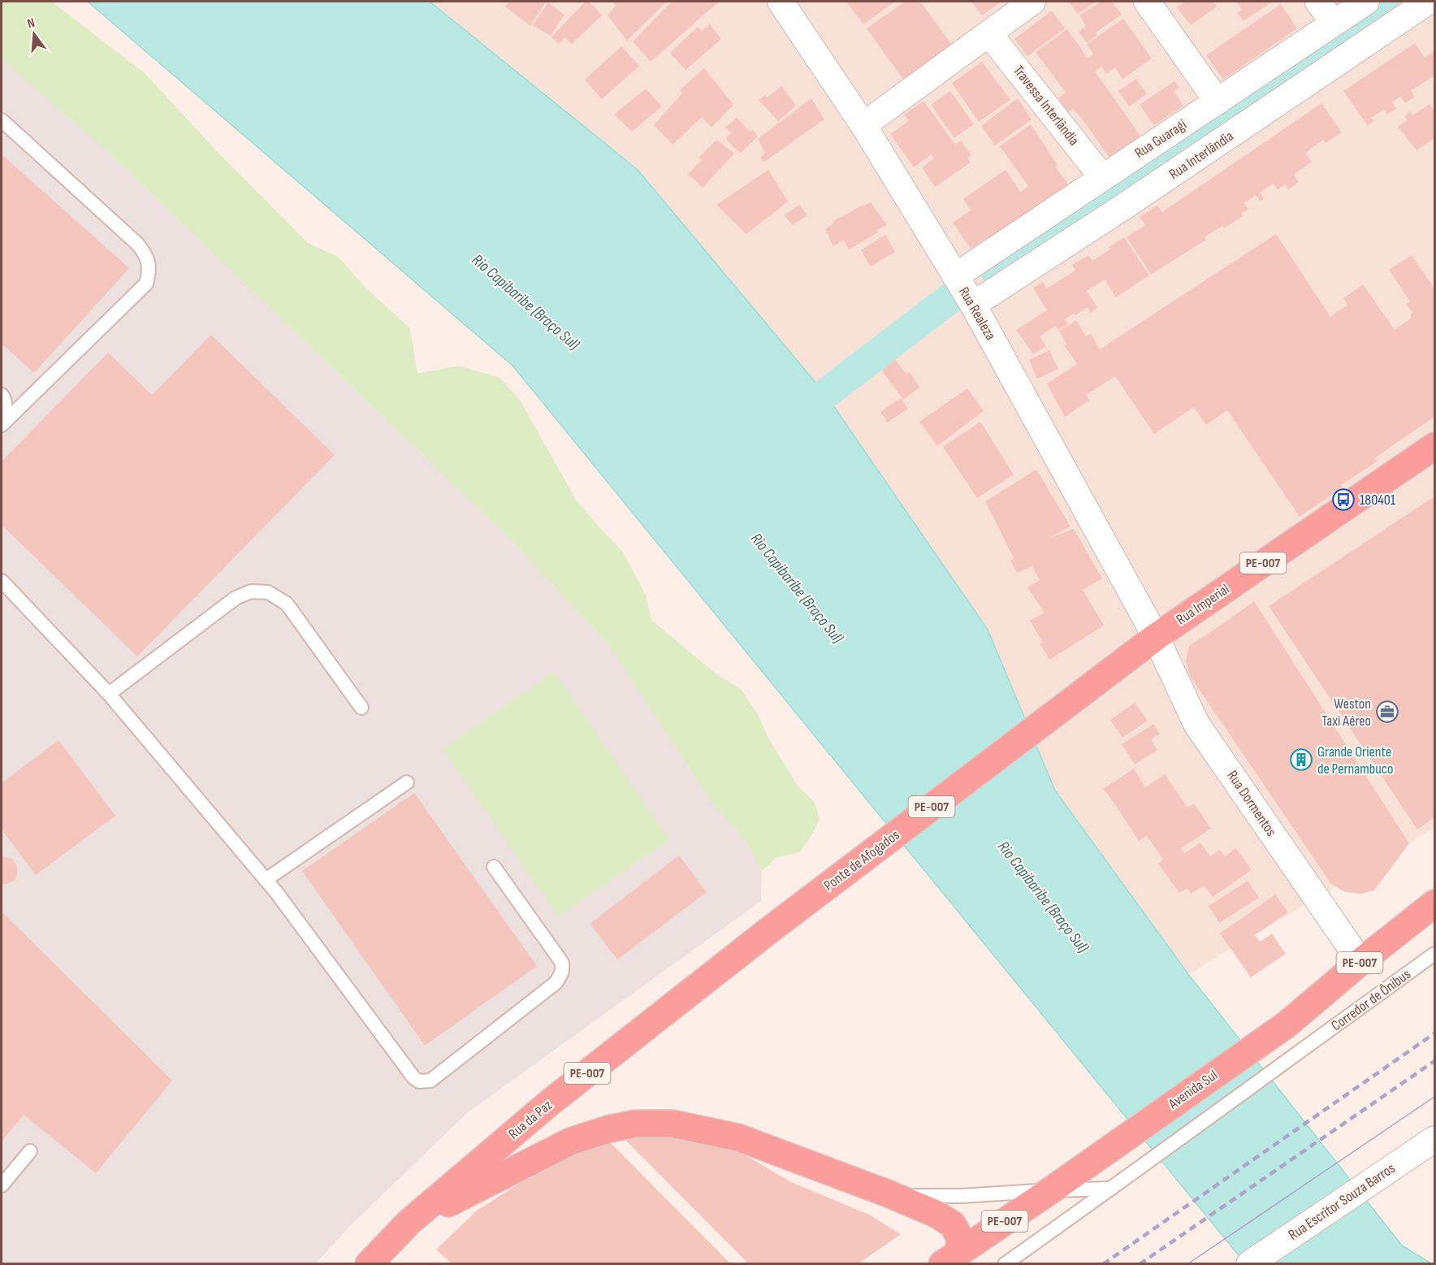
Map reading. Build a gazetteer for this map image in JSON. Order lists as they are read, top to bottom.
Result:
{
  "streets": {
    "highway": [
      "PE-007",
      "Rua Imperial",
      "Ponte de Afogados",
      "Avenida Sul",
      "Rua da Paz"
    ],
    "street": [
      "Travessa Interlândia",
      "Rua Guaragi",
      "Rua Interlândia",
      "Rua Realeza",
      "Rua Dormentos",
      "Rua Escritor Souza Barros"
    ],
    "lane": ["Corredor de Ônibus"]
  },
  "crossings": [
    ["Travessa Interlândia", "Rua Guaragi"],
    ["Rua Guaragi", "Rua Realeza"],
    ["Rua Interlândia", "Rua Realeza"],
    ["Rua Realeza", "Rua Imperial"],
    ["Rua Realeza", "Rua Dormentos"],
    ["Rua Imperial", "Rua Dormentos"],
    ["Rua Imperial", "Ponte de Afogados"],
    ["Rua Dormentos", "Avenida Sul"],
    ["Ponte de Afogados", "Rua da Paz"]
  ],
  "water": ["Rio Capibaribe (Braço Sul)"],
  "places": {
    "bus stop": ["180401"],
    "office": ["Weston Taxi Aéreo"],
    "building": ["Grande Oriente de Pernambuco"]
  },
  "north": "top"
}
